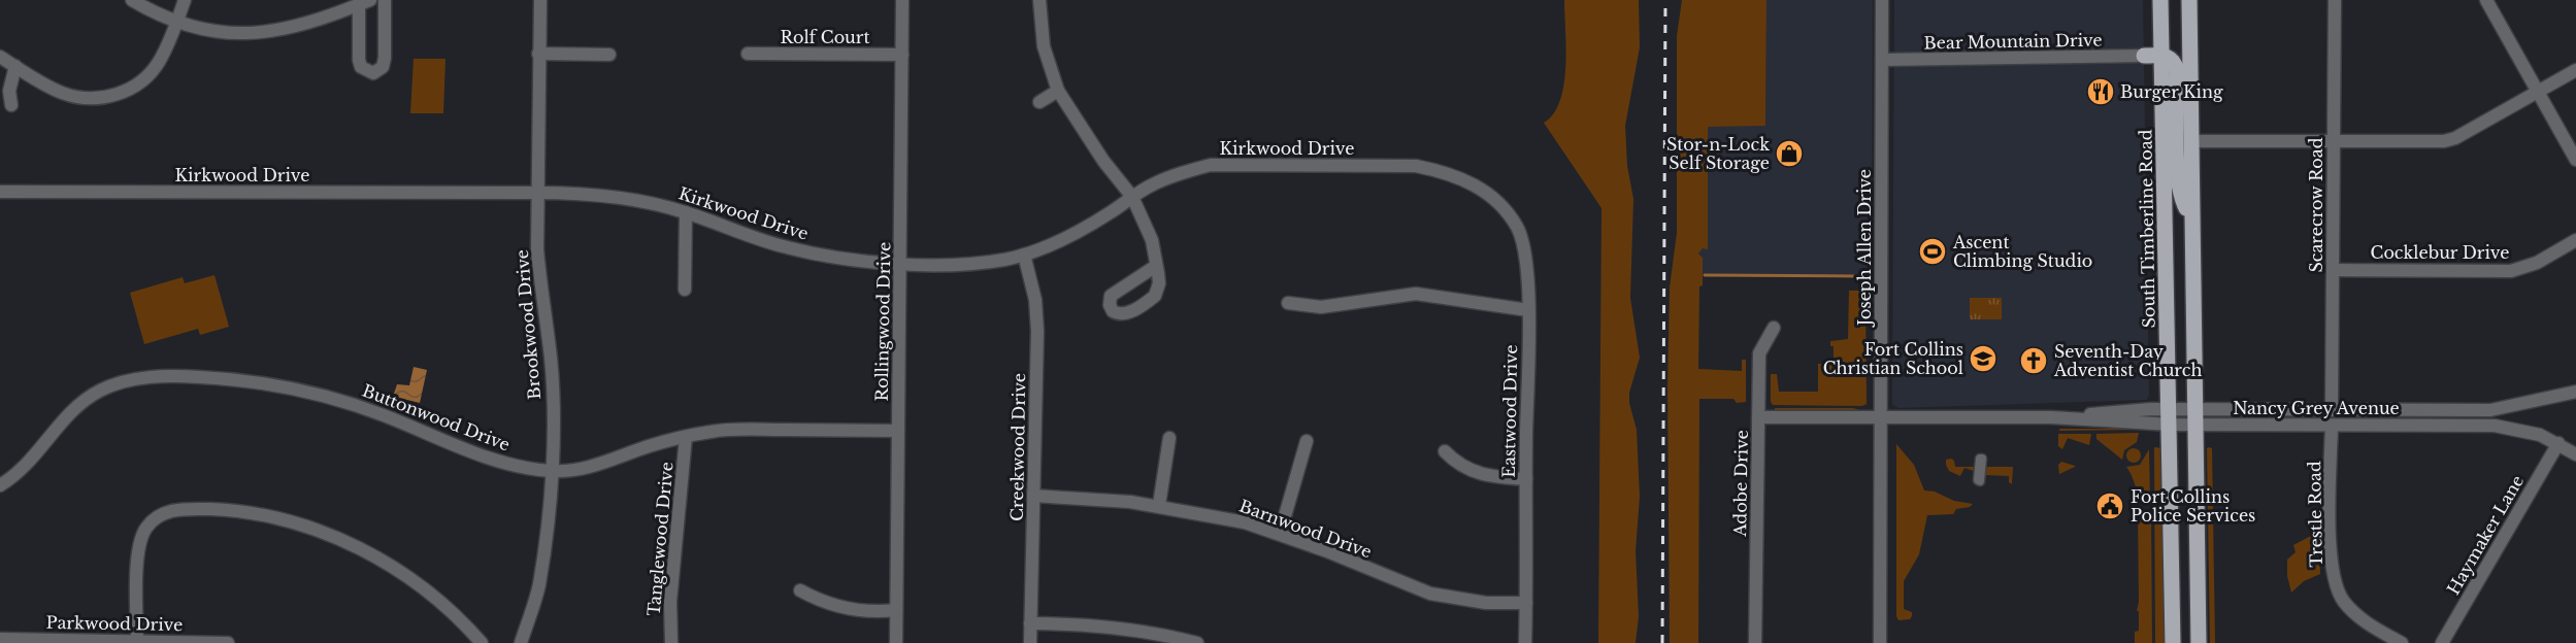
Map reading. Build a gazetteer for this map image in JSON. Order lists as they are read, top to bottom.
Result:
{
  "streets": {
    "main road": ["South Timberline Road"],
    "street": [
      "Rolf Court",
      "Bear Mountain Drive",
      "Kirkwood Drive",
      "Scarecrow Road",
      "Joseph Allen Drive",
      "Cocklebur Drive",
      "Rollingwood Drive",
      "Brookwood Drive",
      "Nancy Grey Avenue",
      "Eastwood Drive",
      "Buttonwood Drive",
      "Creekwood Drive",
      "Adobe Drive",
      "Trestle Road",
      "Barnwood Drive",
      "Haymaker Lane",
      "Tanglewood Drive",
      "Parkwood Drive"
    ]
  },
  "crossings": [
    ["Rolf Court", "Rollingwood Drive"],
    ["Bear Mountain Drive", "Joseph Allen Drive"],
    ["Kirkwood Drive", "Rollingwood Drive"],
    ["Kirkwood Drive", "Brookwood Drive"],
    ["Kirkwood Drive", "Eastwood Drive"],
    ["Kirkwood Drive", "Creekwood Drive"],
    ["Scarecrow Road", "Cocklebur Drive"],
    ["Scarecrow Road", "Nancy Grey Avenue"],
    ["South Timberline Road", "Nancy Grey Avenue"],
    ["Joseph Allen Drive", "Nancy Grey Avenue"],
    ["Rollingwood Drive", "Buttonwood Drive"],
    ["Brookwood Drive", "Buttonwood Drive"],
    ["Nancy Grey Avenue", "Adobe Drive"],
    ["Nancy Grey Avenue", "Trestle Road"],
    ["Nancy Grey Avenue", "Haymaker Lane"],
    ["Eastwood Drive", "Barnwood Drive"],
    ["Buttonwood Drive", "Tanglewood Drive"],
    ["Creekwood Drive", "Barnwood Drive"]
  ],
  "places": {
    "restaurant": ["Burger King"],
    "shop": ["Stor-n-Lock Self Storage"],
    "sports": ["Ascent Climbing Studio"],
    "school or university": ["Fort Collins Christian School"],
    "church": ["Seventh-Day Adventist Church"],
    "public building": ["Fort Collins Police Services"]
  }
}
